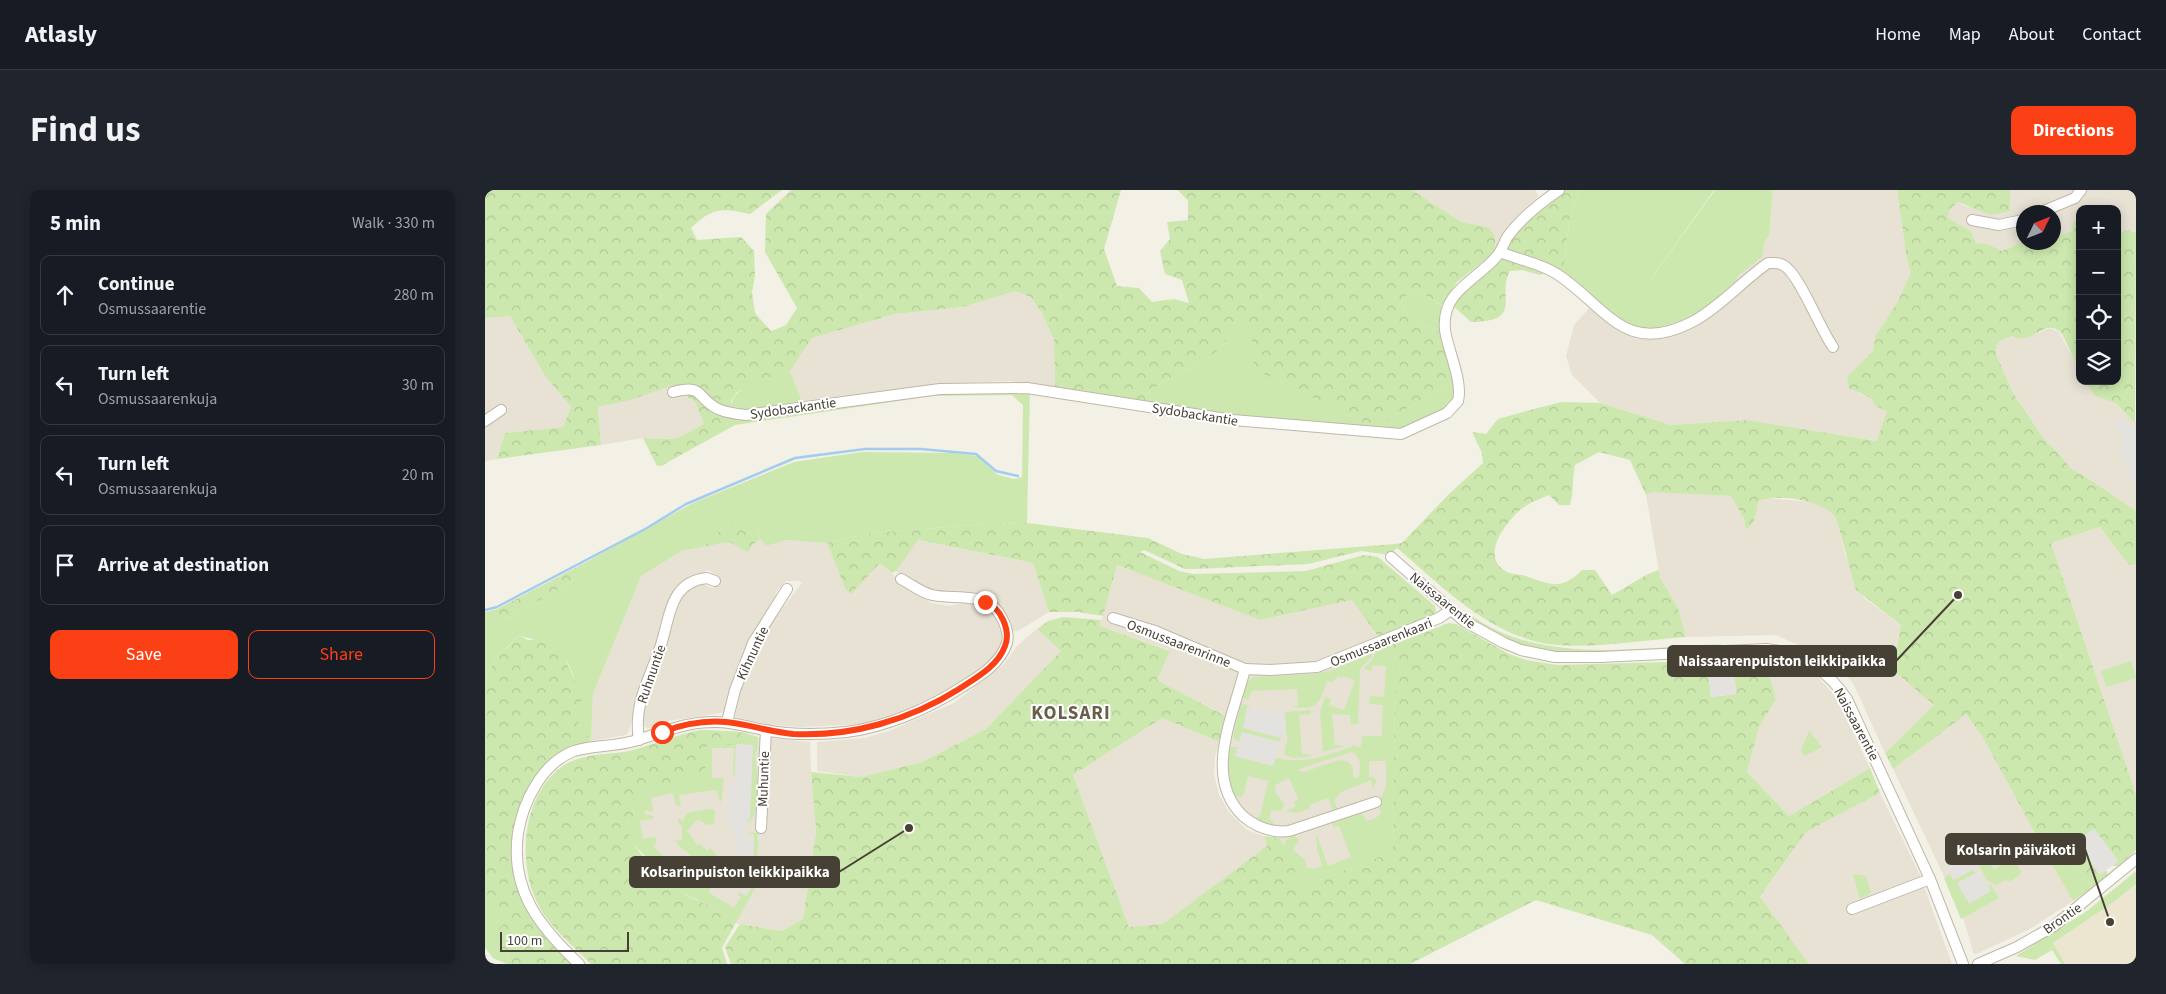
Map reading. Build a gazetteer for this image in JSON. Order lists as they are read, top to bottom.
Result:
{
  "streets": {
    "street": [
      "Sydobackantie",
      "Naissaarentie",
      "Osmussaarenkaari",
      "Osmussaarenrinne",
      "Kihnuntie",
      "Ruhnuntie",
      "Muhuntie",
      "Brontie"
    ]
  },
  "crossings": [
    ["Naissaarentie", "Osmussaarenkaari"],
    ["Osmussaarenkaari", "Osmussaarenrinne"]
  ],
  "districts": ["KOLSARI"],
  "places": ["Naissaarenpuiston leikkipaikka", "Kolsarinpuiston leikkipaikka", "Kolsarin päiväkoti"],
  "scale_bar": "100 m",
  "north": "top right",
  "page": {
    "header": "Atlasly",
    "nav": [
      "Home",
      "Map",
      "About",
      "Contact"
    ],
    "title": "Find us",
    "buttons": [
      "Directions",
      ["Save", "Share"]
    ],
    "heading": ["5 min", "Walk · 330 m"],
    "map_buttons": ["+", "−"],
    "list": [
      ["Continue", "Osmussaarentie", "280 m"],
      ["Turn left", "Osmussaarenkuja", "30 m"],
      ["Turn left", "Osmussaarenkuja", "20 m"],
      "Arrive at destination"
    ],
    "scale": "100 m"
  }
}
